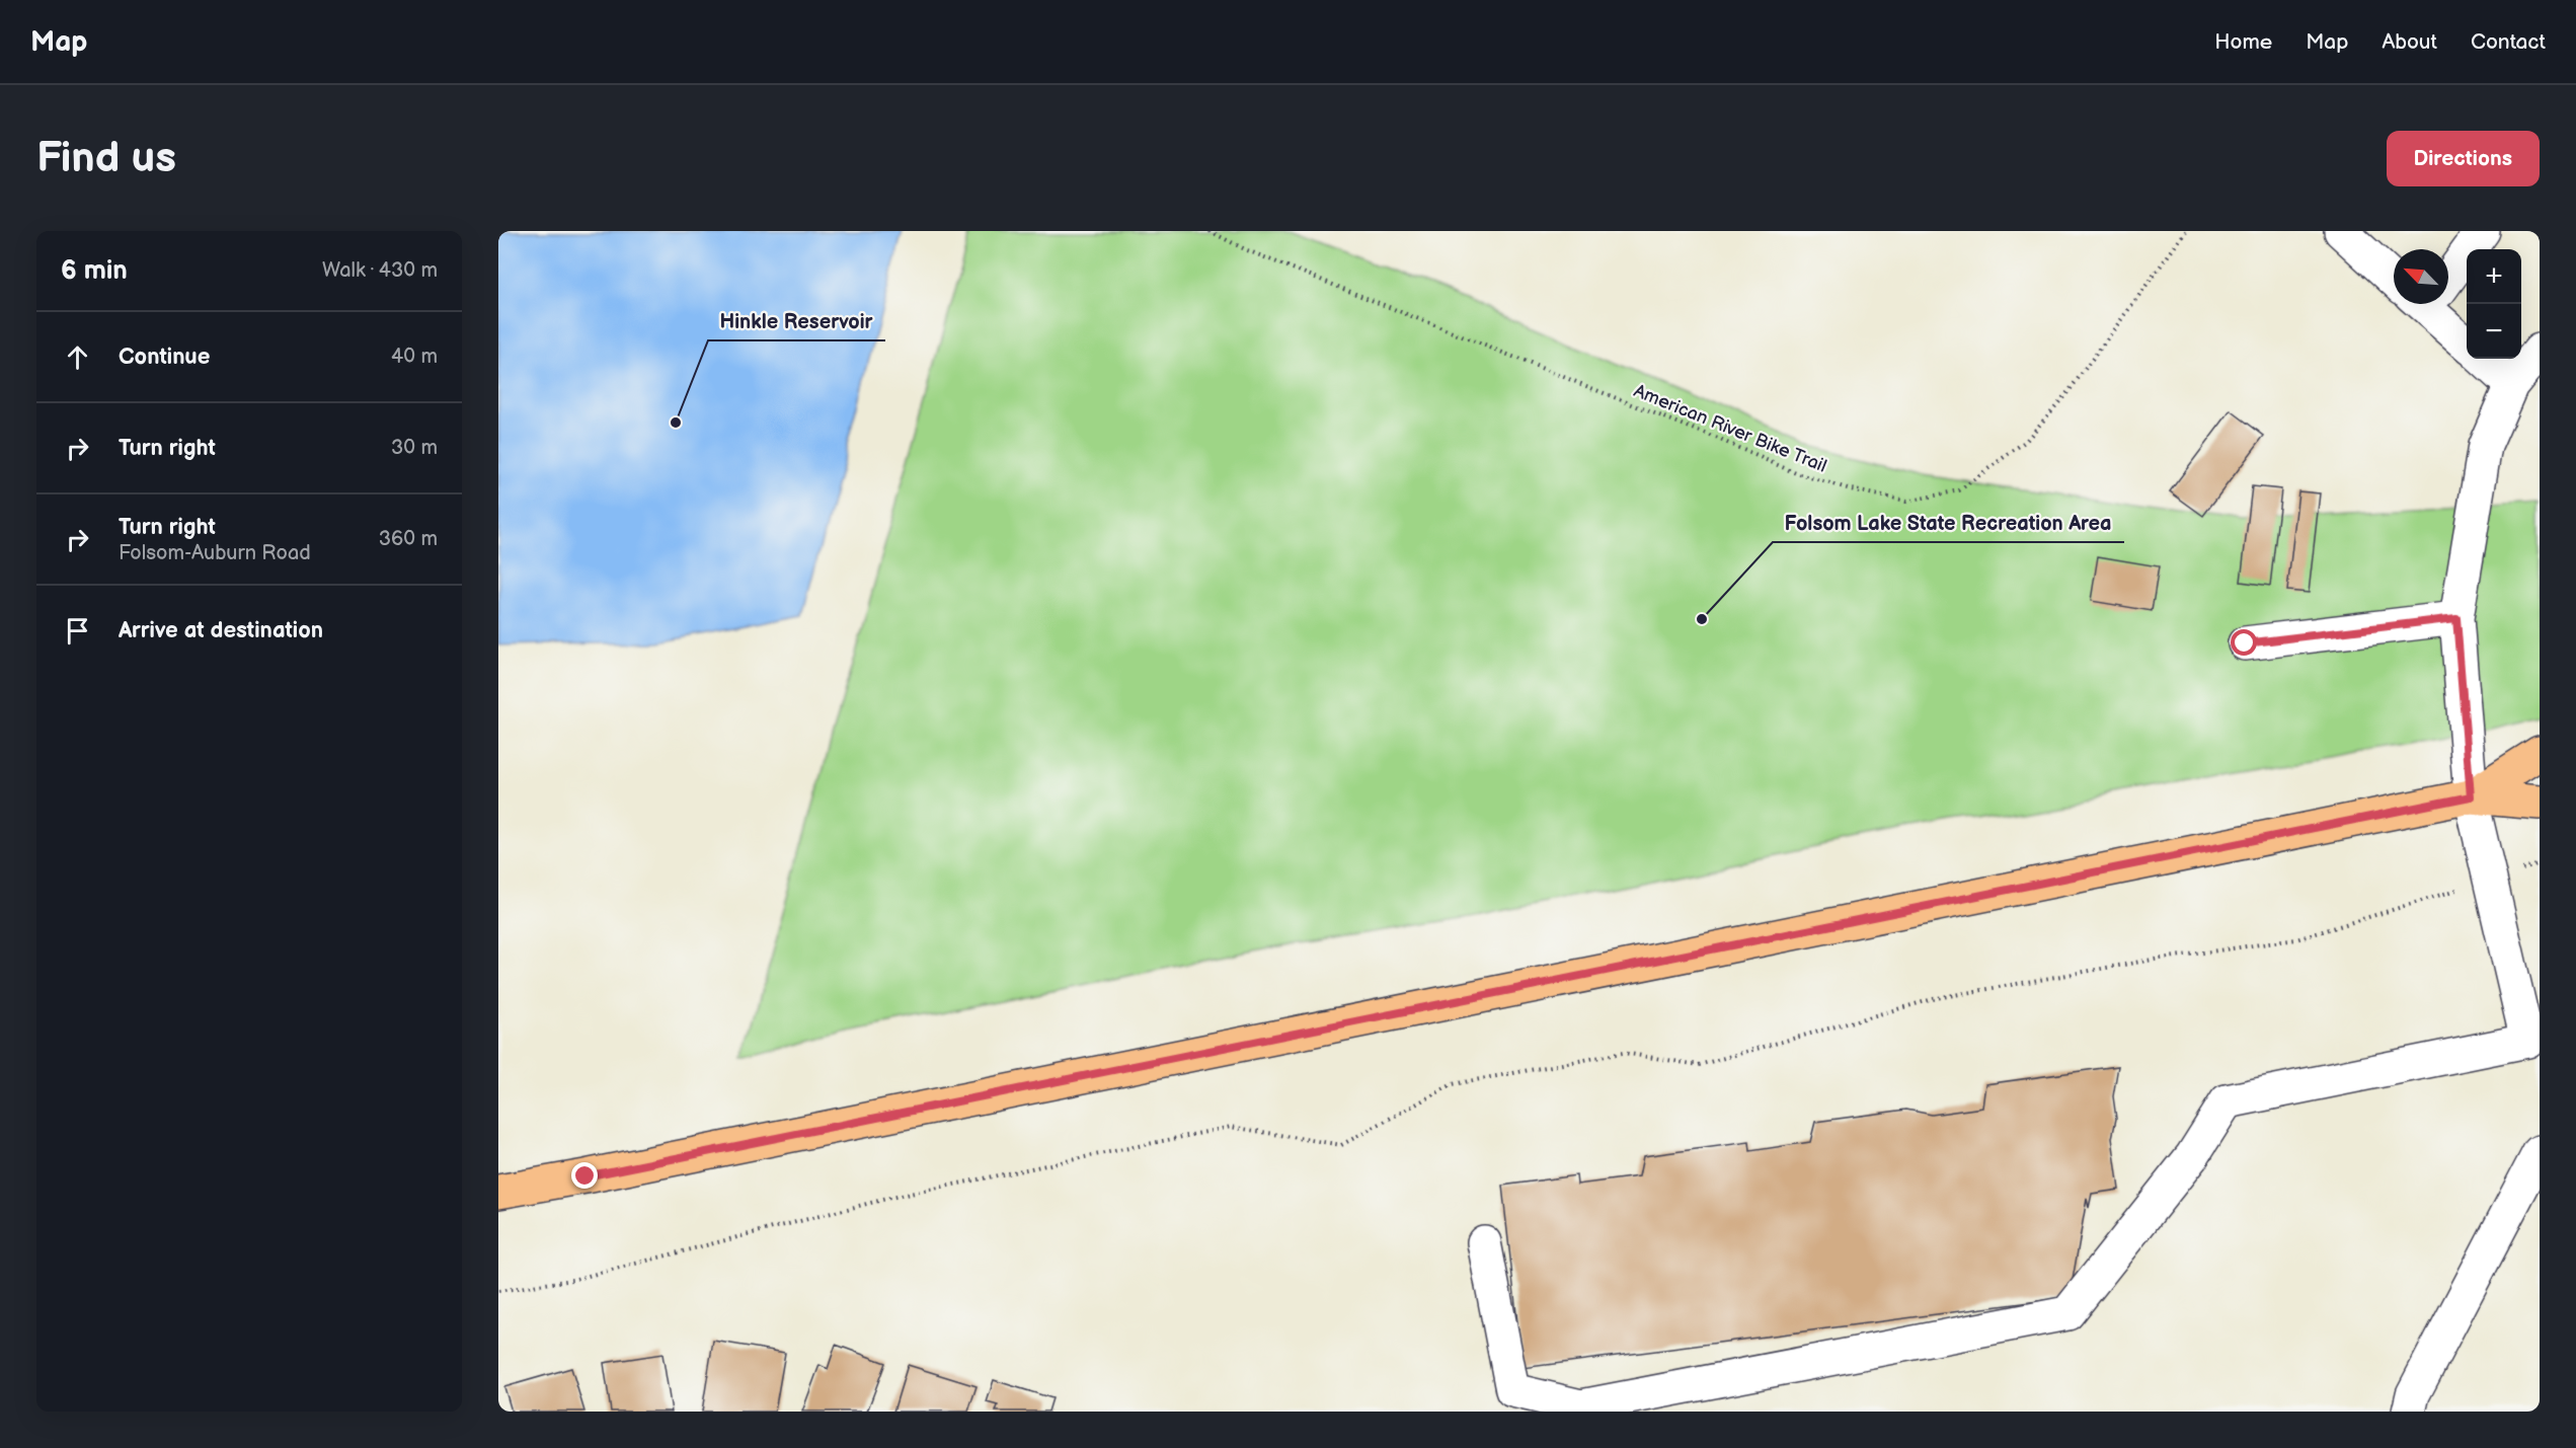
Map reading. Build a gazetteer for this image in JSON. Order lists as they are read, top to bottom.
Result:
{
  "streets": {
    "path": ["American River Bike Trail"]
  },
  "places": ["Hinkle Reservoir", "Folsom Lake State Recreation Area"],
  "north": "top left",
  "page": {
    "header": "Map",
    "nav": [
      "Home",
      "Map",
      "About",
      "Contact"
    ],
    "buttons": "Directions",
    "title": "Find us",
    "heading": ["6 min", "Walk · 430 m"],
    "map_buttons": ["+", "−"],
    "list": [
      ["Continue", "40 m"],
      ["Turn right", "30 m"],
      ["Turn right", "Folsom-Auburn Road", "360 m"],
      "Arrive at destination"
    ]
  }
}
